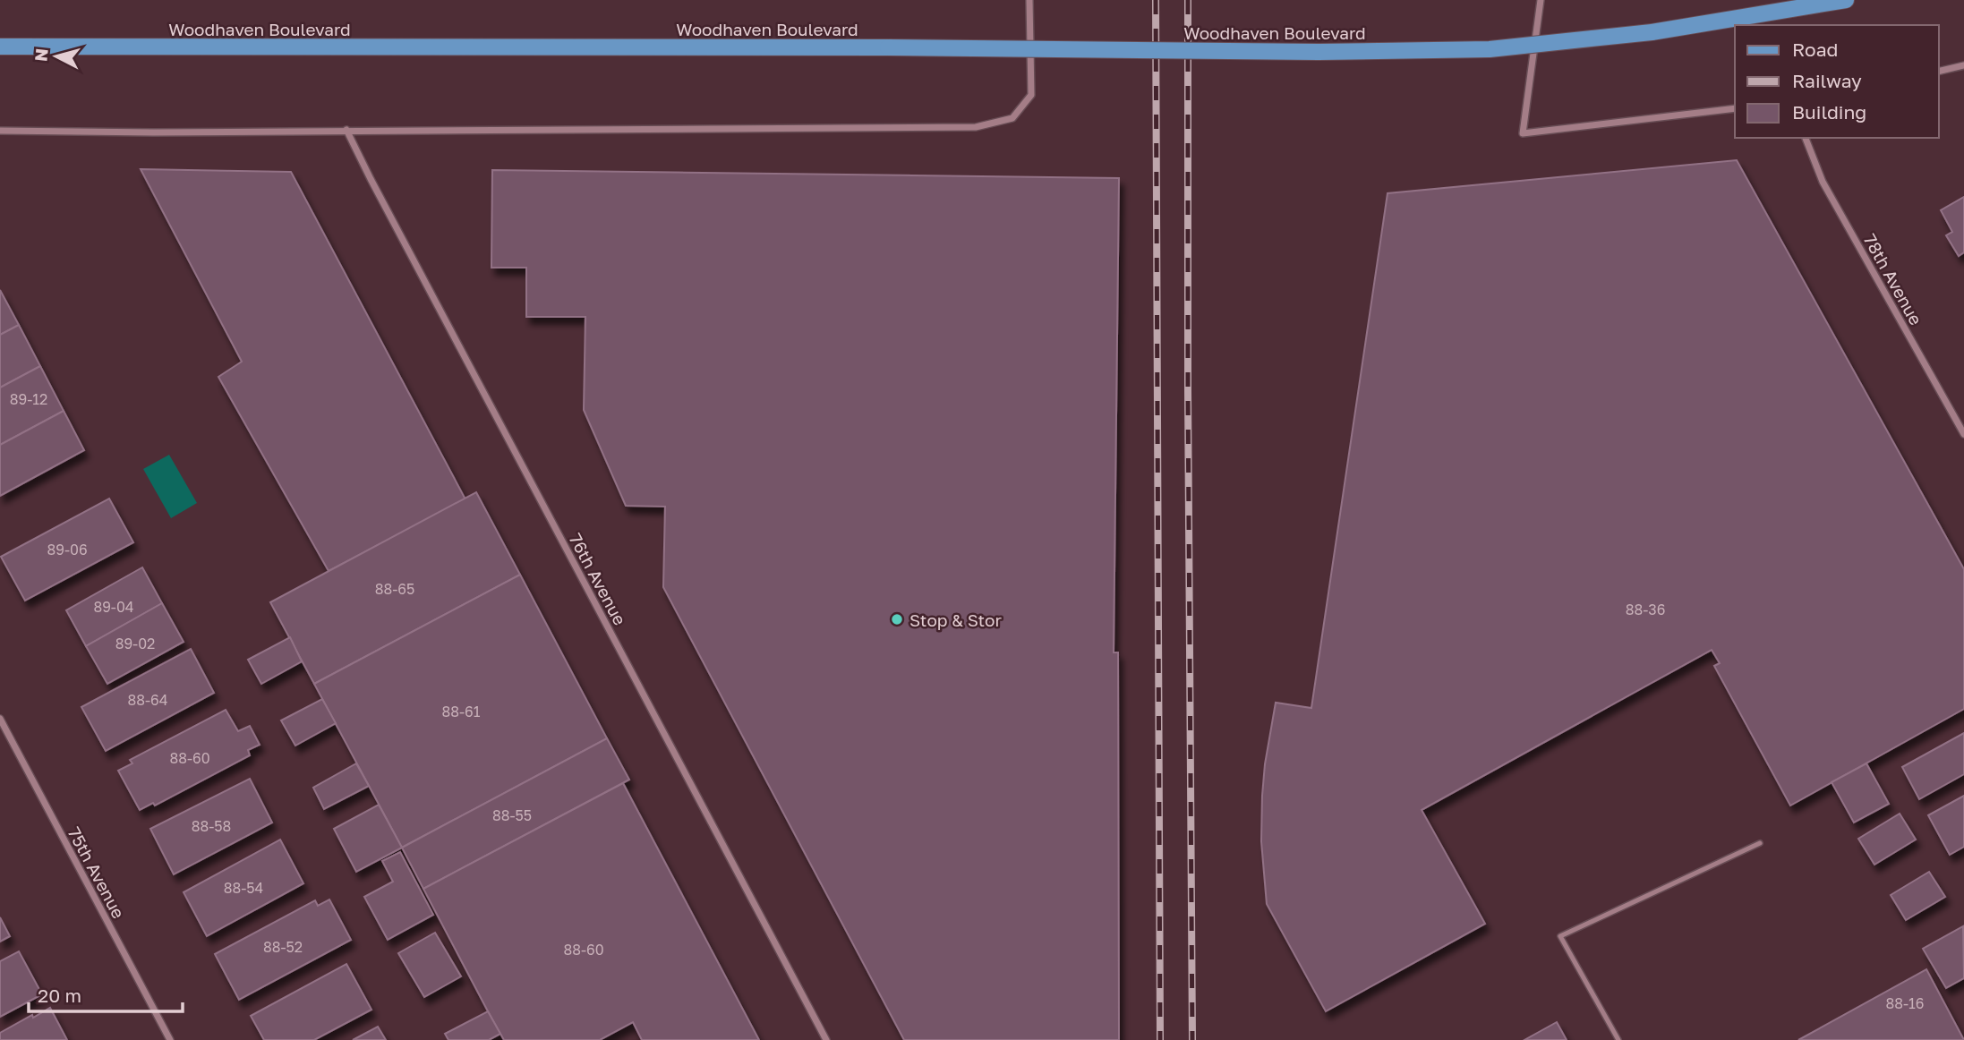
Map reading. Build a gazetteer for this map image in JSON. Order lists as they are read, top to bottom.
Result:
{
  "streets": {
    "main road": ["Woodhaven Boulevard"],
    "street": ["78th Avenue", "76th Avenue", "75th Avenue"]
  },
  "places": ["Stop & Stor"],
  "house_numbers": [
    "89-12",
    "89-06",
    "88-65",
    "89-04",
    "88-36",
    "89-02",
    "88-64",
    "88-61",
    "88-60",
    "88-55",
    "88-58",
    "88-54",
    "88-52",
    "88-60",
    "88-16"
  ],
  "legend": ["Road", "Railway", "Building"],
  "scale_bar": "20 m",
  "north": "left"
}
